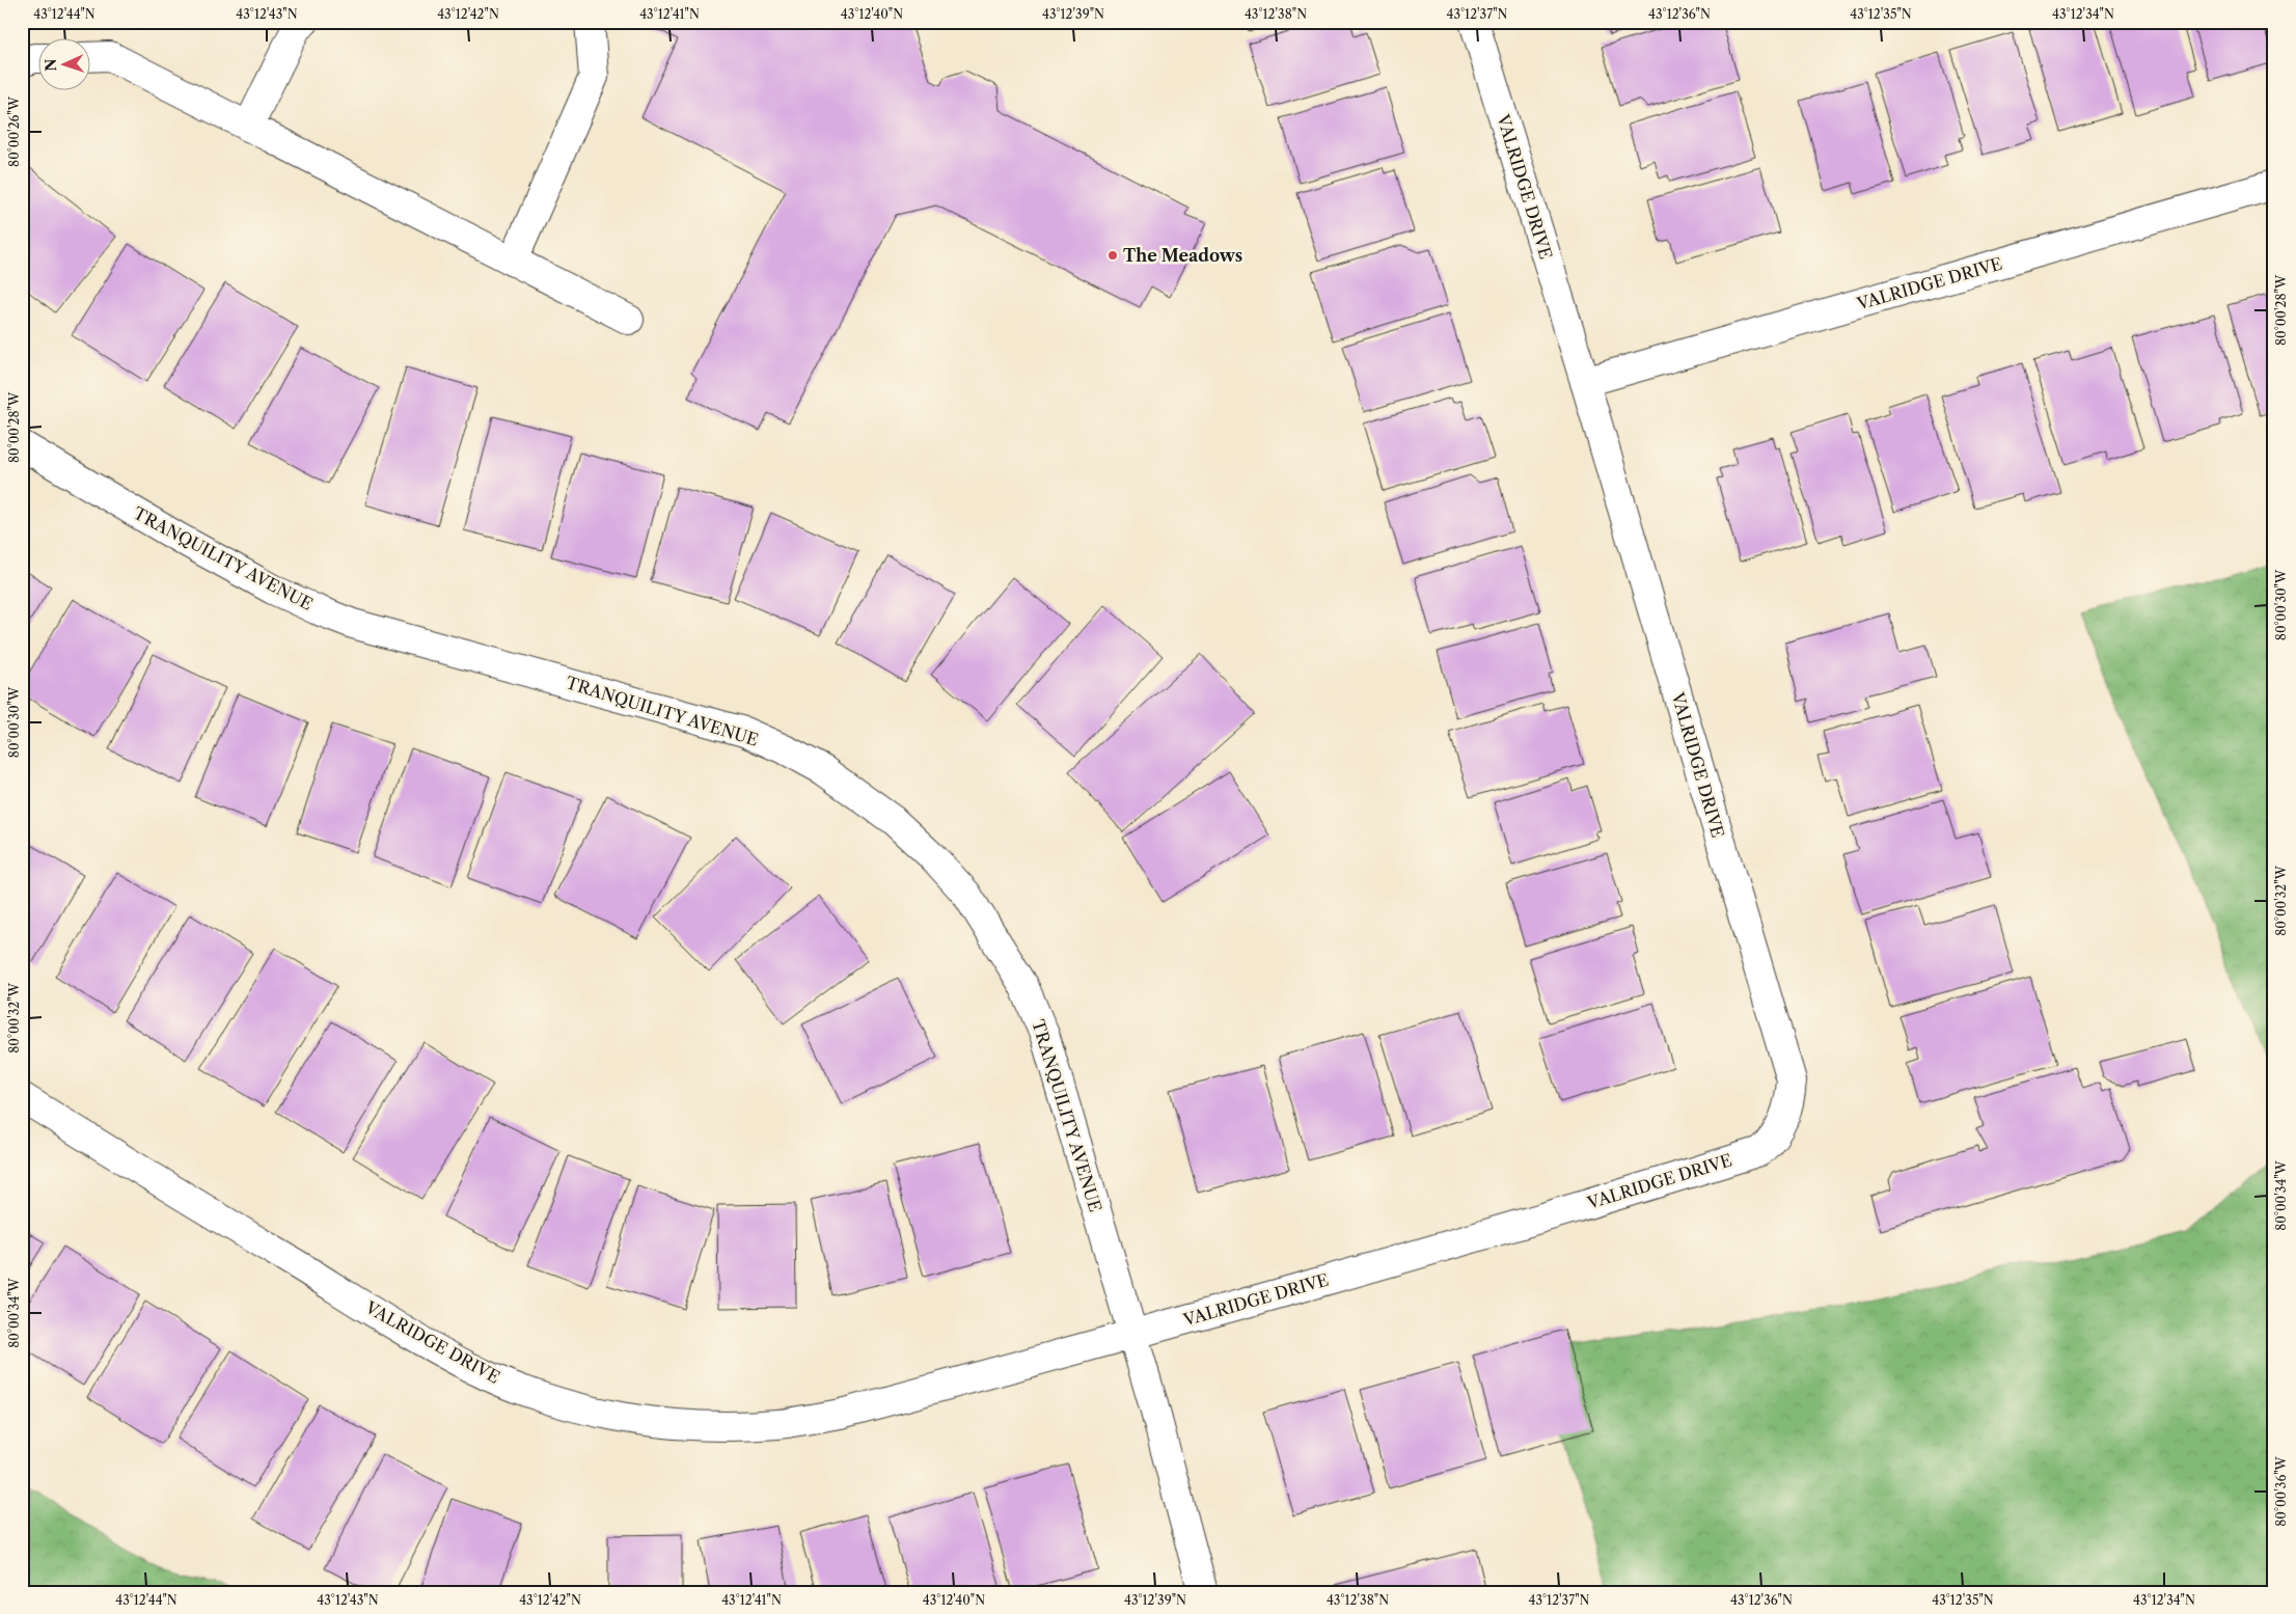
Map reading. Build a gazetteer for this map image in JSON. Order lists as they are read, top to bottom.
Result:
{
  "streets": {
    "street": ["VALRIDGE DRIVE", "TRANQUILITY AVENUE"]
  },
  "crossings": [
    ["VALRIDGE DRIVE", "TRANQUILITY AVENUE"]
  ],
  "places": ["The Meadows"],
  "north": "left",
  "coordinates": [
    "43°12'44\"N",
    "43°12'43\"N",
    "43°12'42\"N",
    "43°12'41\"N",
    "43°12'40\"N",
    "43°12'39\"N",
    "43°12'38\"N",
    "43°12'37\"N",
    "43°12'36\"N",
    "43°12'35\"N",
    "43°12'34\"N",
    "80°00'26\"W",
    "80°00'28\"W",
    "80°00'30\"W",
    "80°00'32\"W",
    "80°00'34\"W",
    "80°00'36\"W"
  ]
}
